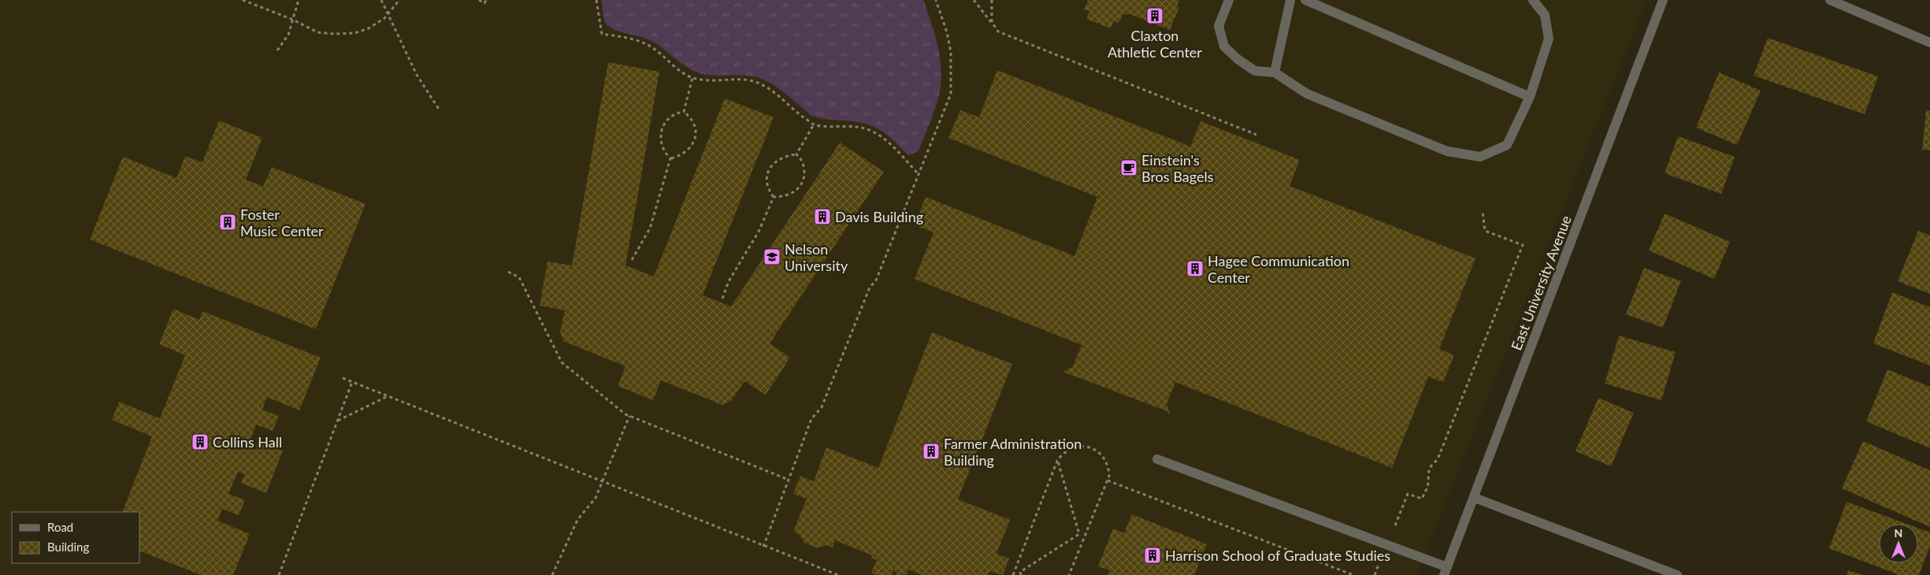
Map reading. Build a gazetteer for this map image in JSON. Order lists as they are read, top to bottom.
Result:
{
  "streets": {
    "street": ["East University Avenue"]
  },
  "places": {
    "building": [
      "Claxton Athletic Center",
      "Davis Building",
      "Foster Music Center",
      "Hagee Communication Center",
      "Collins Hall",
      "Farmer Administration Building",
      "Harrison School of Graduate Studies"
    ],
    "cafe": ["Einstein's Bros Bagels"],
    "school or university": ["Nelson University"]
  },
  "legend": ["Road", "Building"],
  "north": "top"
}
